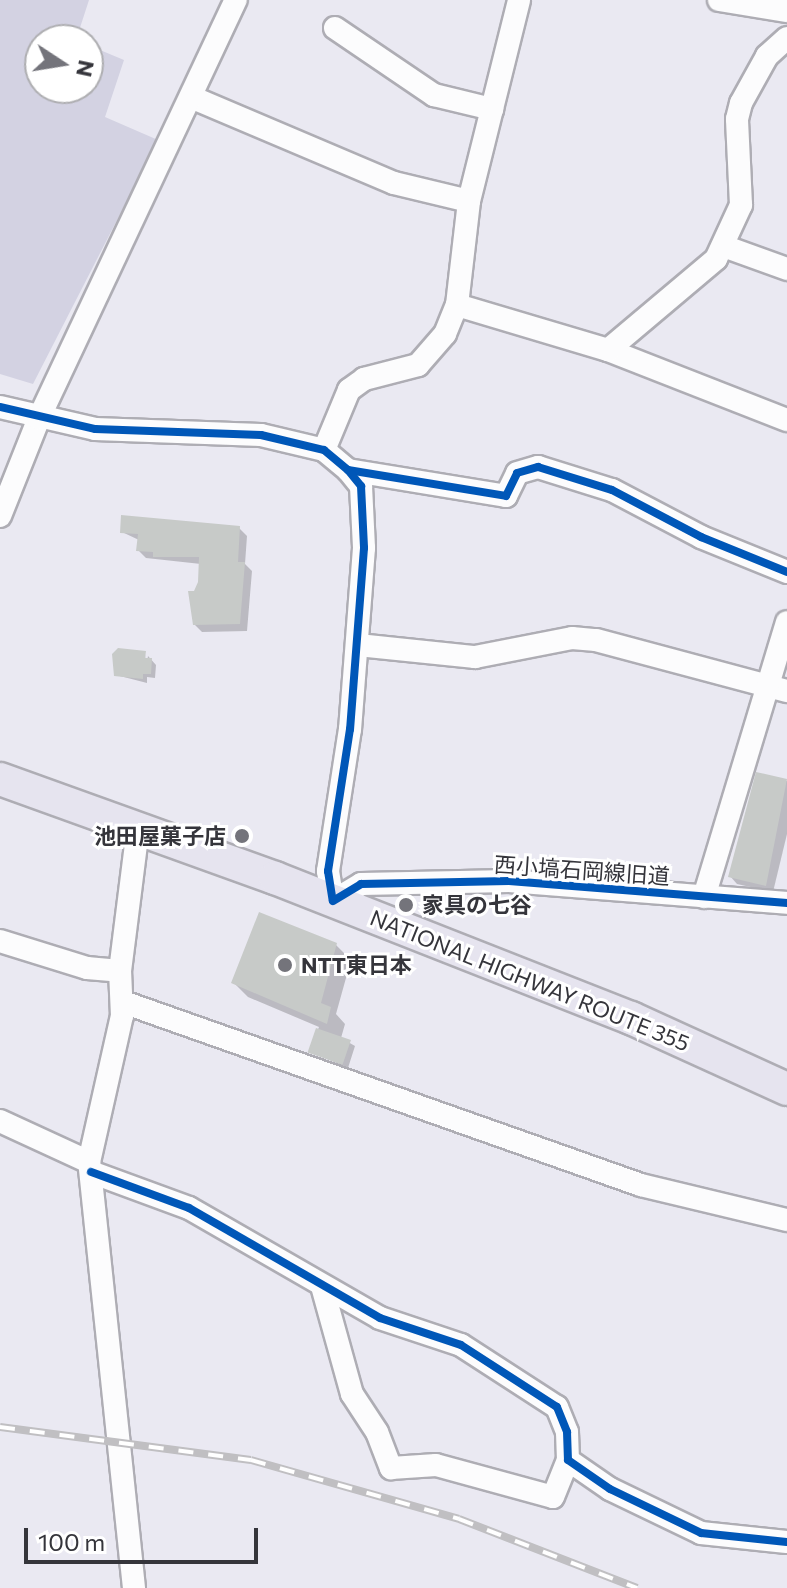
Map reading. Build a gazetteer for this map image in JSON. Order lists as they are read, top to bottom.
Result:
{
  "streets": {
    "highway": ["NATIONAL HIGHWAY ROUTE 355"],
    "street": ["西小塙石岡線旧道"]
  },
  "crossings": [
    ["西小塙石岡線旧道", "NATIONAL HIGHWAY ROUTE 355"]
  ],
  "places": ["池田屋菓子店", "家具の七谷", "NTT東日本"],
  "scale_bar": "100 m",
  "north": "right"
}
